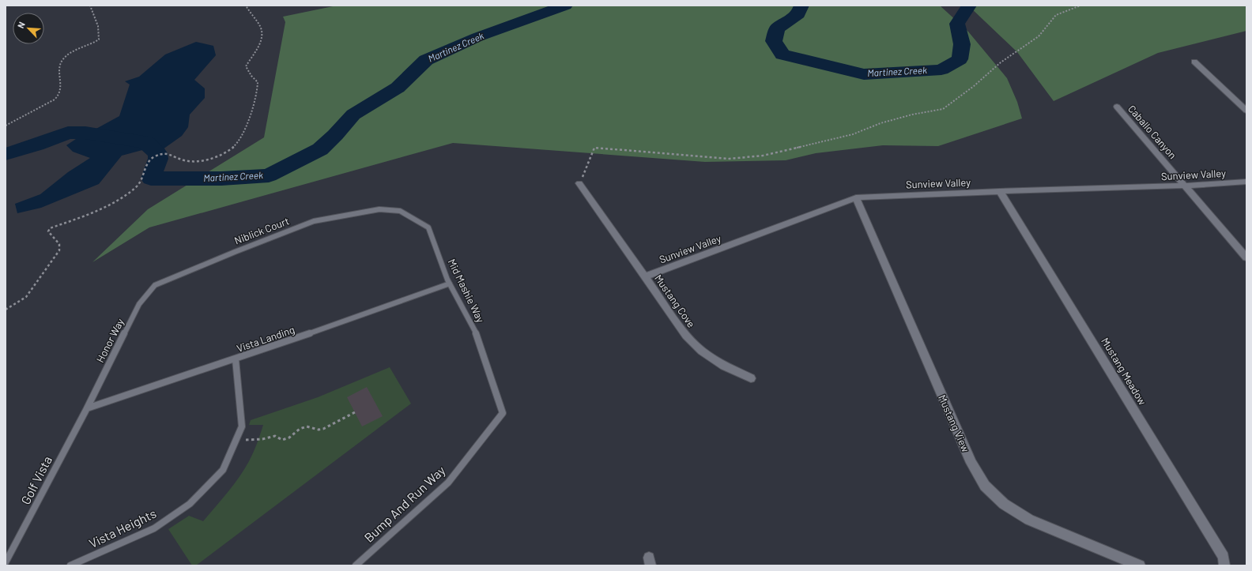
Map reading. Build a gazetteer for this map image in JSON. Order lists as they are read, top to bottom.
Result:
{
  "streets": {
    "street": [
      "Caballo Canyon",
      "Sunview Valley",
      "Mustang Cove",
      "Mustang Meadow",
      "Mustang View"
    ],
    "lane": [
      "Niblick Court",
      "Mid Mashie Way",
      "Vista Landing",
      "Honor Way",
      "Golf Vista",
      "Bump And Run Way",
      "Vista Heights"
    ]
  },
  "crossings": [
    ["Caballo Canyon", "Sunview Valley"],
    ["Sunview Valley", "Mustang Cove"],
    ["Sunview Valley", "Mustang Meadow"],
    ["Sunview Valley", "Mustang View"],
    ["Niblick Court", "Mid Mashie Way"],
    ["Niblick Court", "Honor Way"],
    ["Mid Mashie Way", "Vista Landing"],
    ["Mid Mashie Way", "Bump And Run Way"],
    ["Vista Landing", "Honor Way"],
    ["Vista Landing", "Golf Vista"],
    ["Vista Landing", "Vista Heights"],
    ["Honor Way", "Golf Vista"]
  ],
  "water": ["Martinez Creek"],
  "north": "top left"
}
